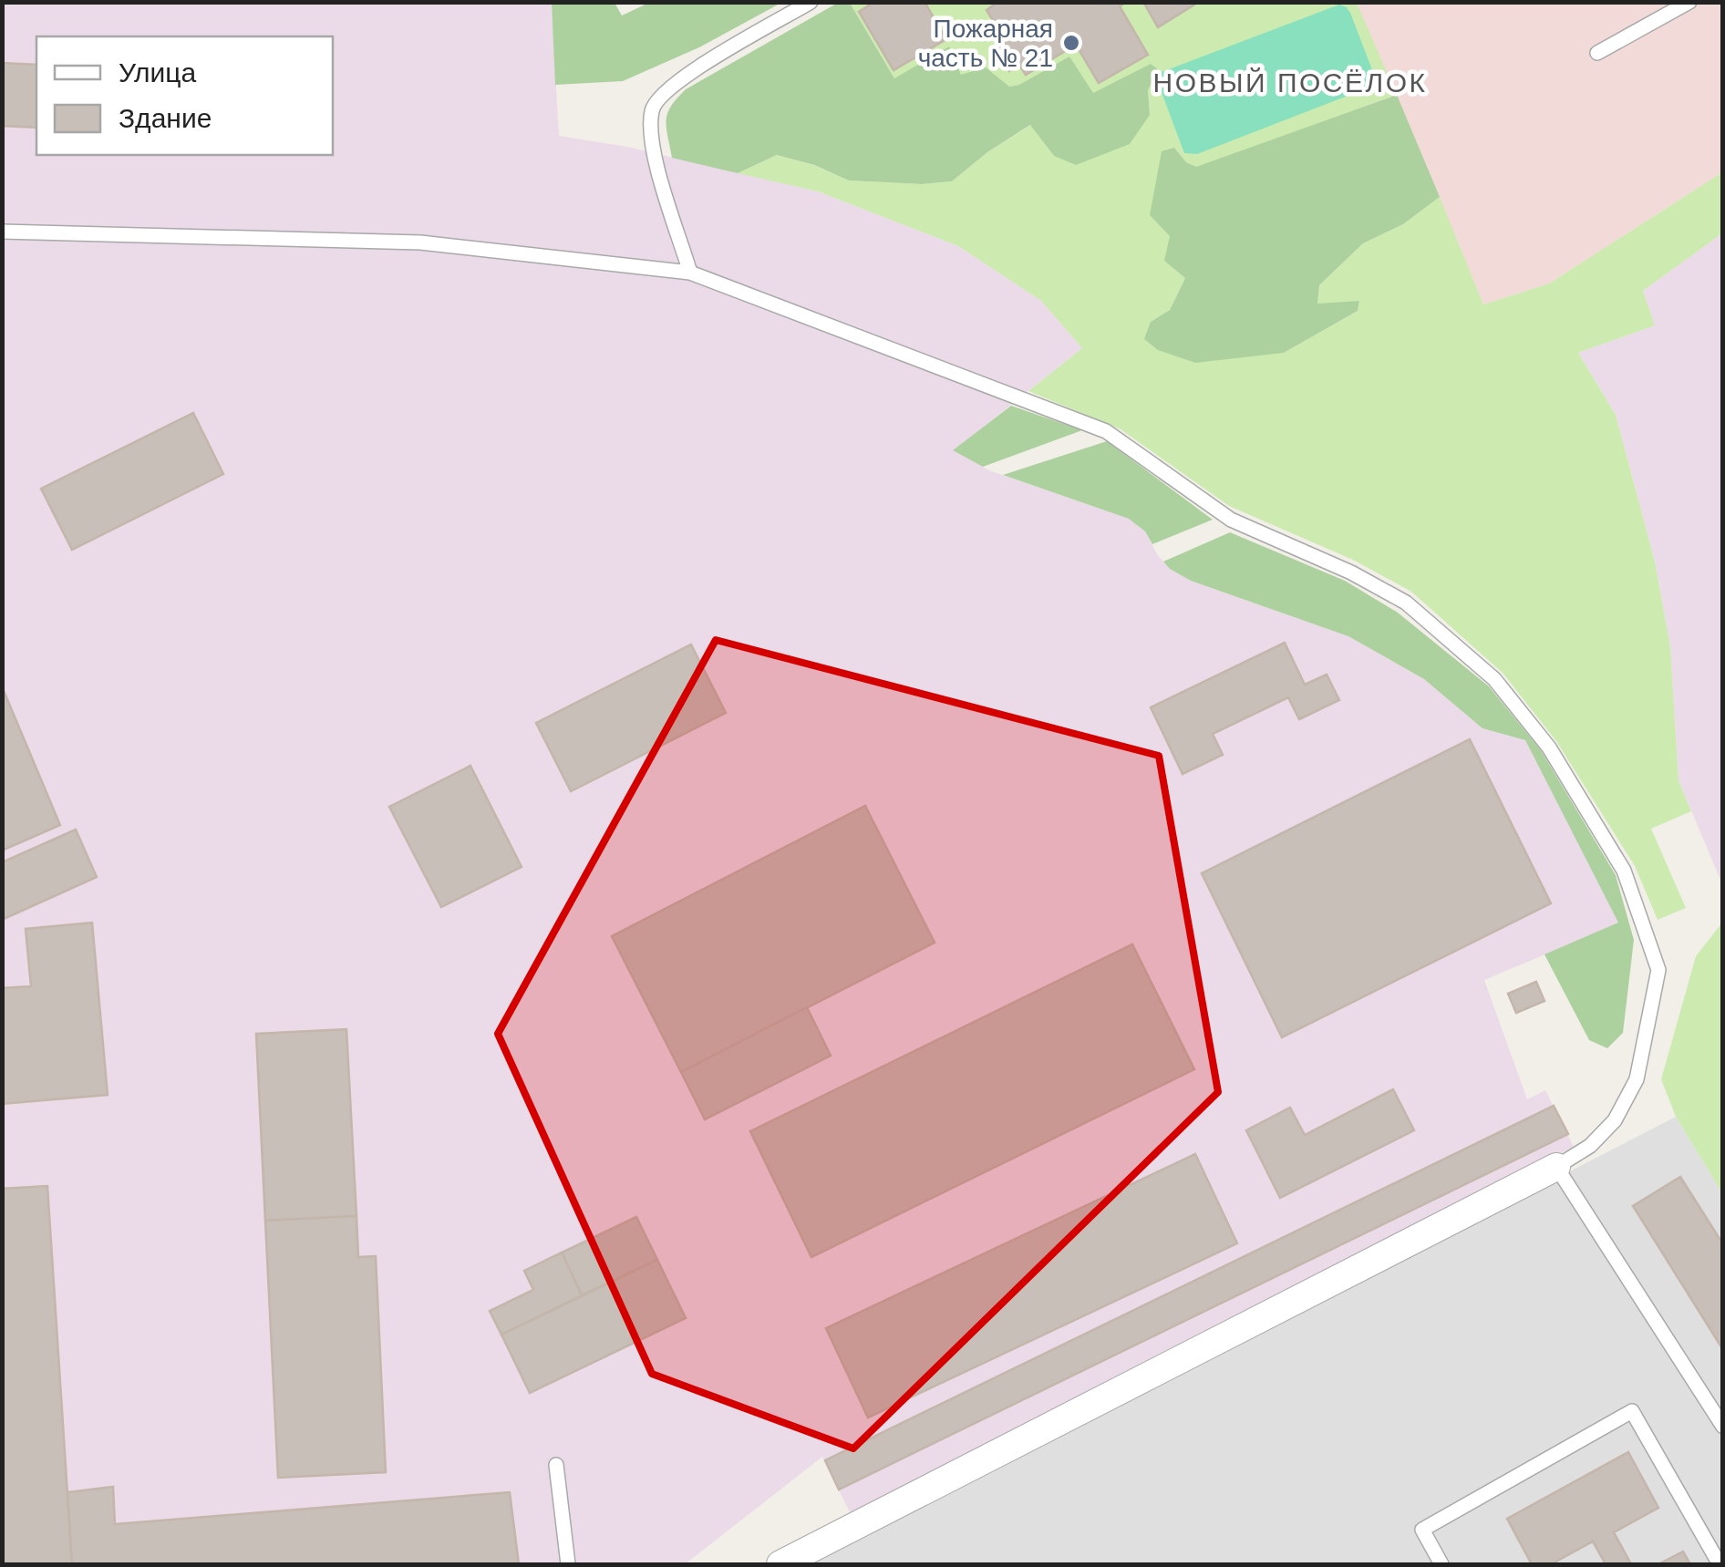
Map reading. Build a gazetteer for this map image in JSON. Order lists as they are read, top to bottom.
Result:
{
  "districts": ["НОВЫЙ ПОСЁЛОК"],
  "places": ["Пожарная часть № 21"],
  "legend": ["Улица", "Здание"]
}
